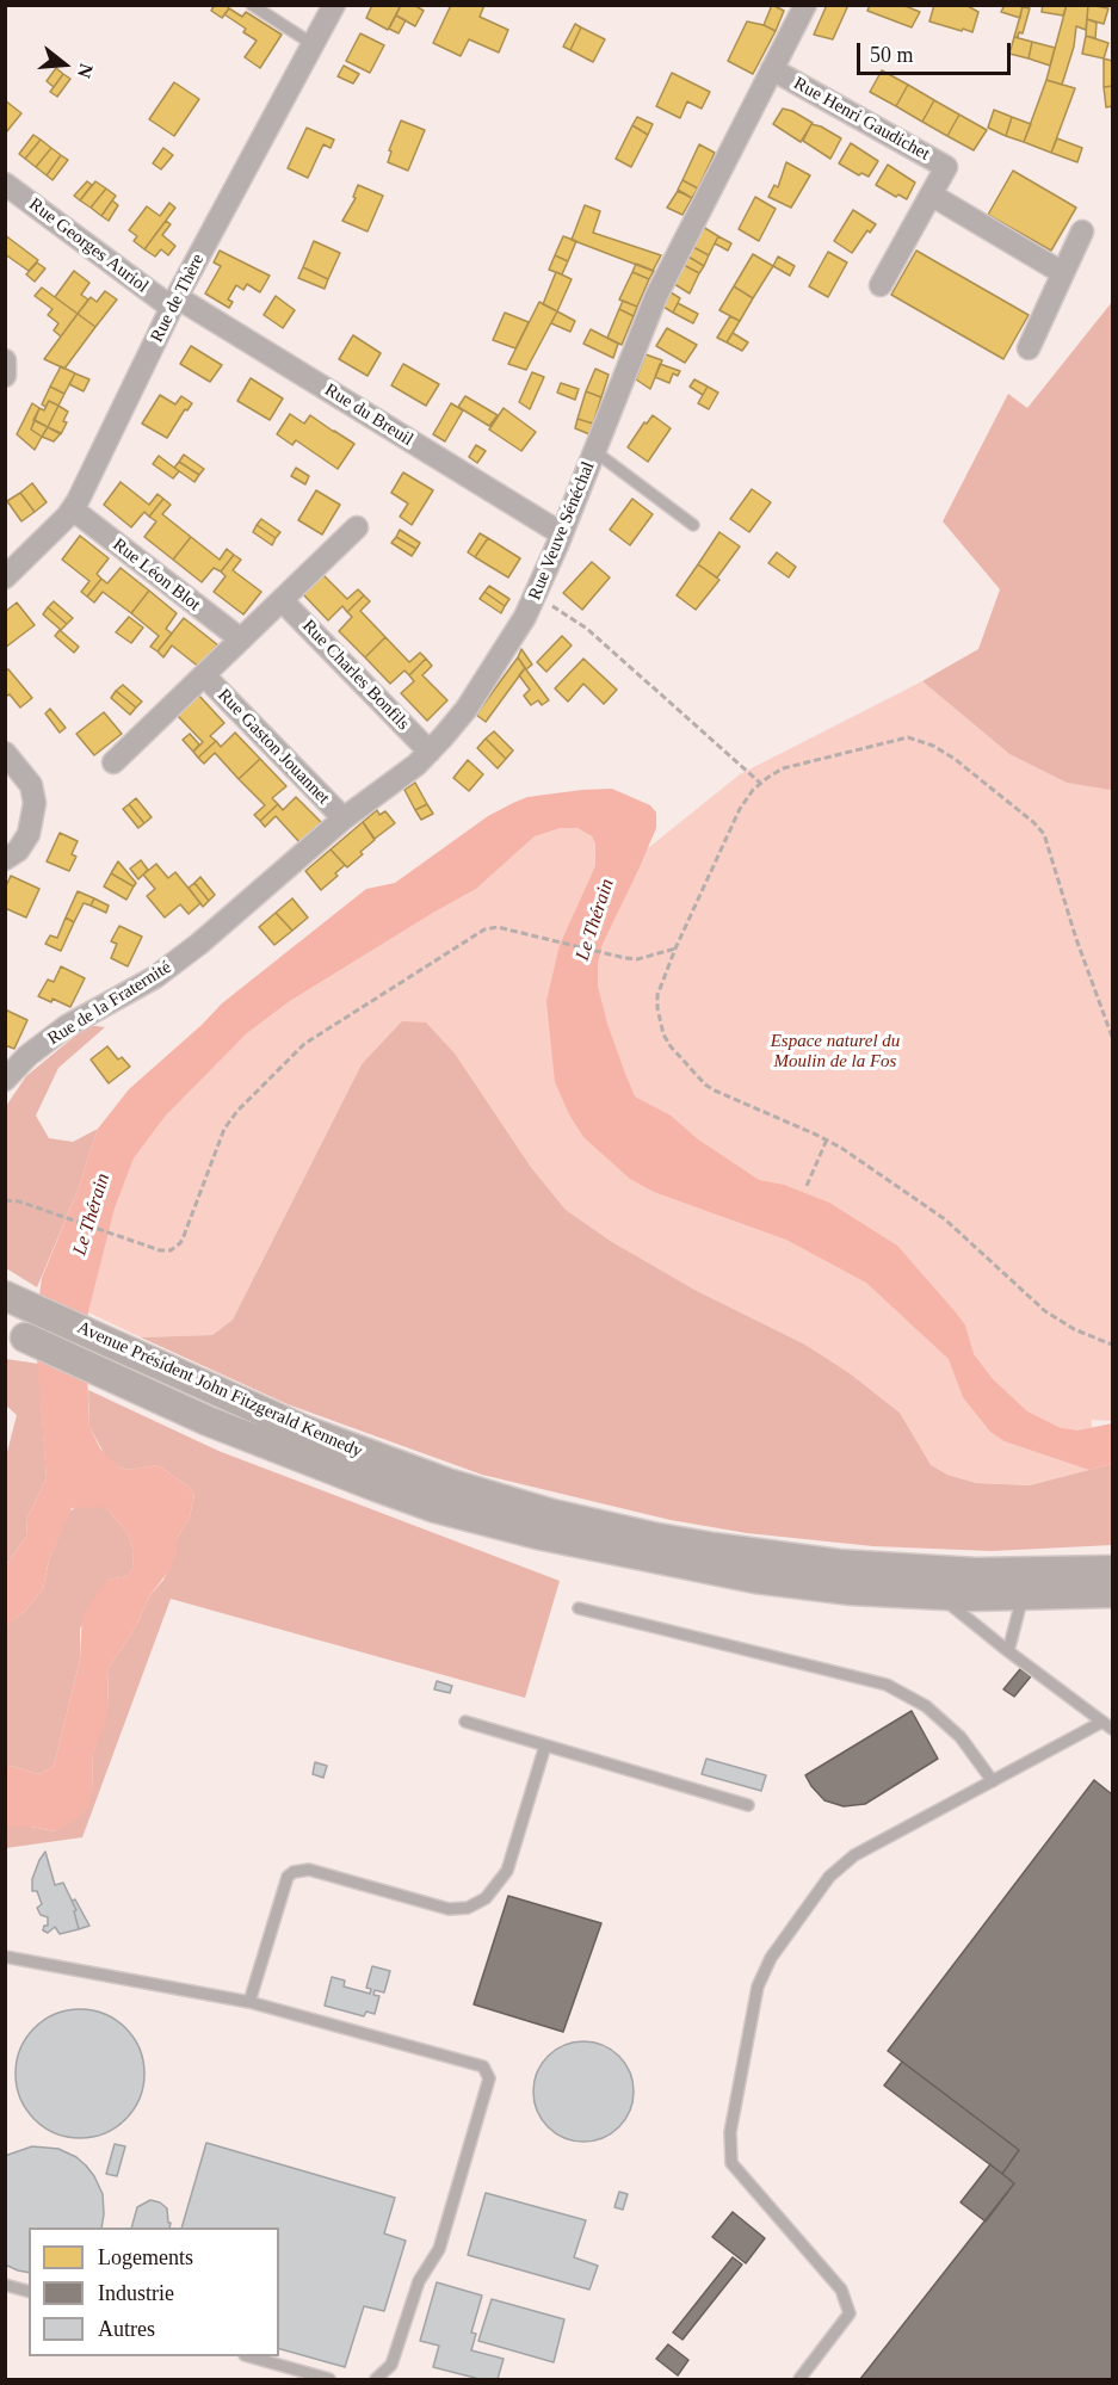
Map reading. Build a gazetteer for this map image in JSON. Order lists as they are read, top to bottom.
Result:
{
  "streets": {
    "main road": ["Avenue Président John Fitzgerald Kennedy"],
    "street": [
      "Rue Henri Gaudichet",
      "Rue Georges Auriol",
      "Rue de Thère",
      "Rue du Breuil",
      "Rue Veuve Sénéchal",
      "Rue Léon Blot",
      "Rue Charles Bonfils",
      "Rue Gaston Jouannet",
      "Rue de la Fraternité"
    ]
  },
  "crossings": [
    ["Rue Henri Gaudichet", "Rue Veuve Sénéchal"],
    ["Rue Georges Auriol", "Rue de Thère"],
    ["Rue Georges Auriol", "Rue du Breuil"],
    ["Rue de Thère", "Rue du Breuil"],
    ["Rue de Thère", "Rue Léon Blot"],
    ["Rue du Breuil", "Rue Veuve Sénéchal"],
    ["Rue Veuve Sénéchal", "Rue Charles Bonfils"],
    ["Rue Veuve Sénéchal", "Rue Gaston Jouannet"],
    ["Rue Veuve Sénéchal", "Rue de la Fraternité"],
    ["Rue Léon Blot", "Rue Gaston Jouannet"]
  ],
  "water": ["Le Thérain"],
  "parks": ["Espace naturel du Moulin de la Fos"],
  "legend": ["Logements", "Industrie", "Autres"],
  "scale_bar": "50 m",
  "north": "right"
}
